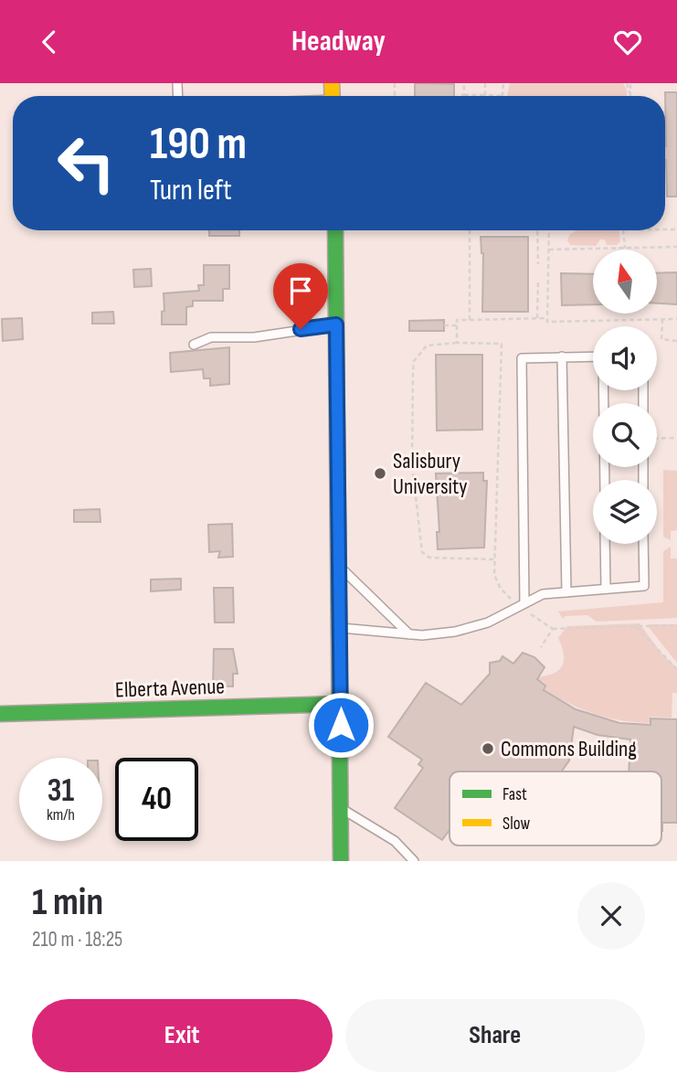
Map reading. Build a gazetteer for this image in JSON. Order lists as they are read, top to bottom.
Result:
{
  "streets": {
    "street": ["Elberta Avenue"]
  },
  "places": ["Salisbury University", "Commons Building"],
  "legend": ["Fast", "Slow"],
  "north": "top",
  "page": {
    "header": "Headway",
    "turn": ["190 m", "Turn left"],
    "speed": "31 km/h",
    "limit": "40",
    "heading": ["1 min", "210 m · 18:25"],
    "buttons": ["Exit", "Share"]
  }
}
